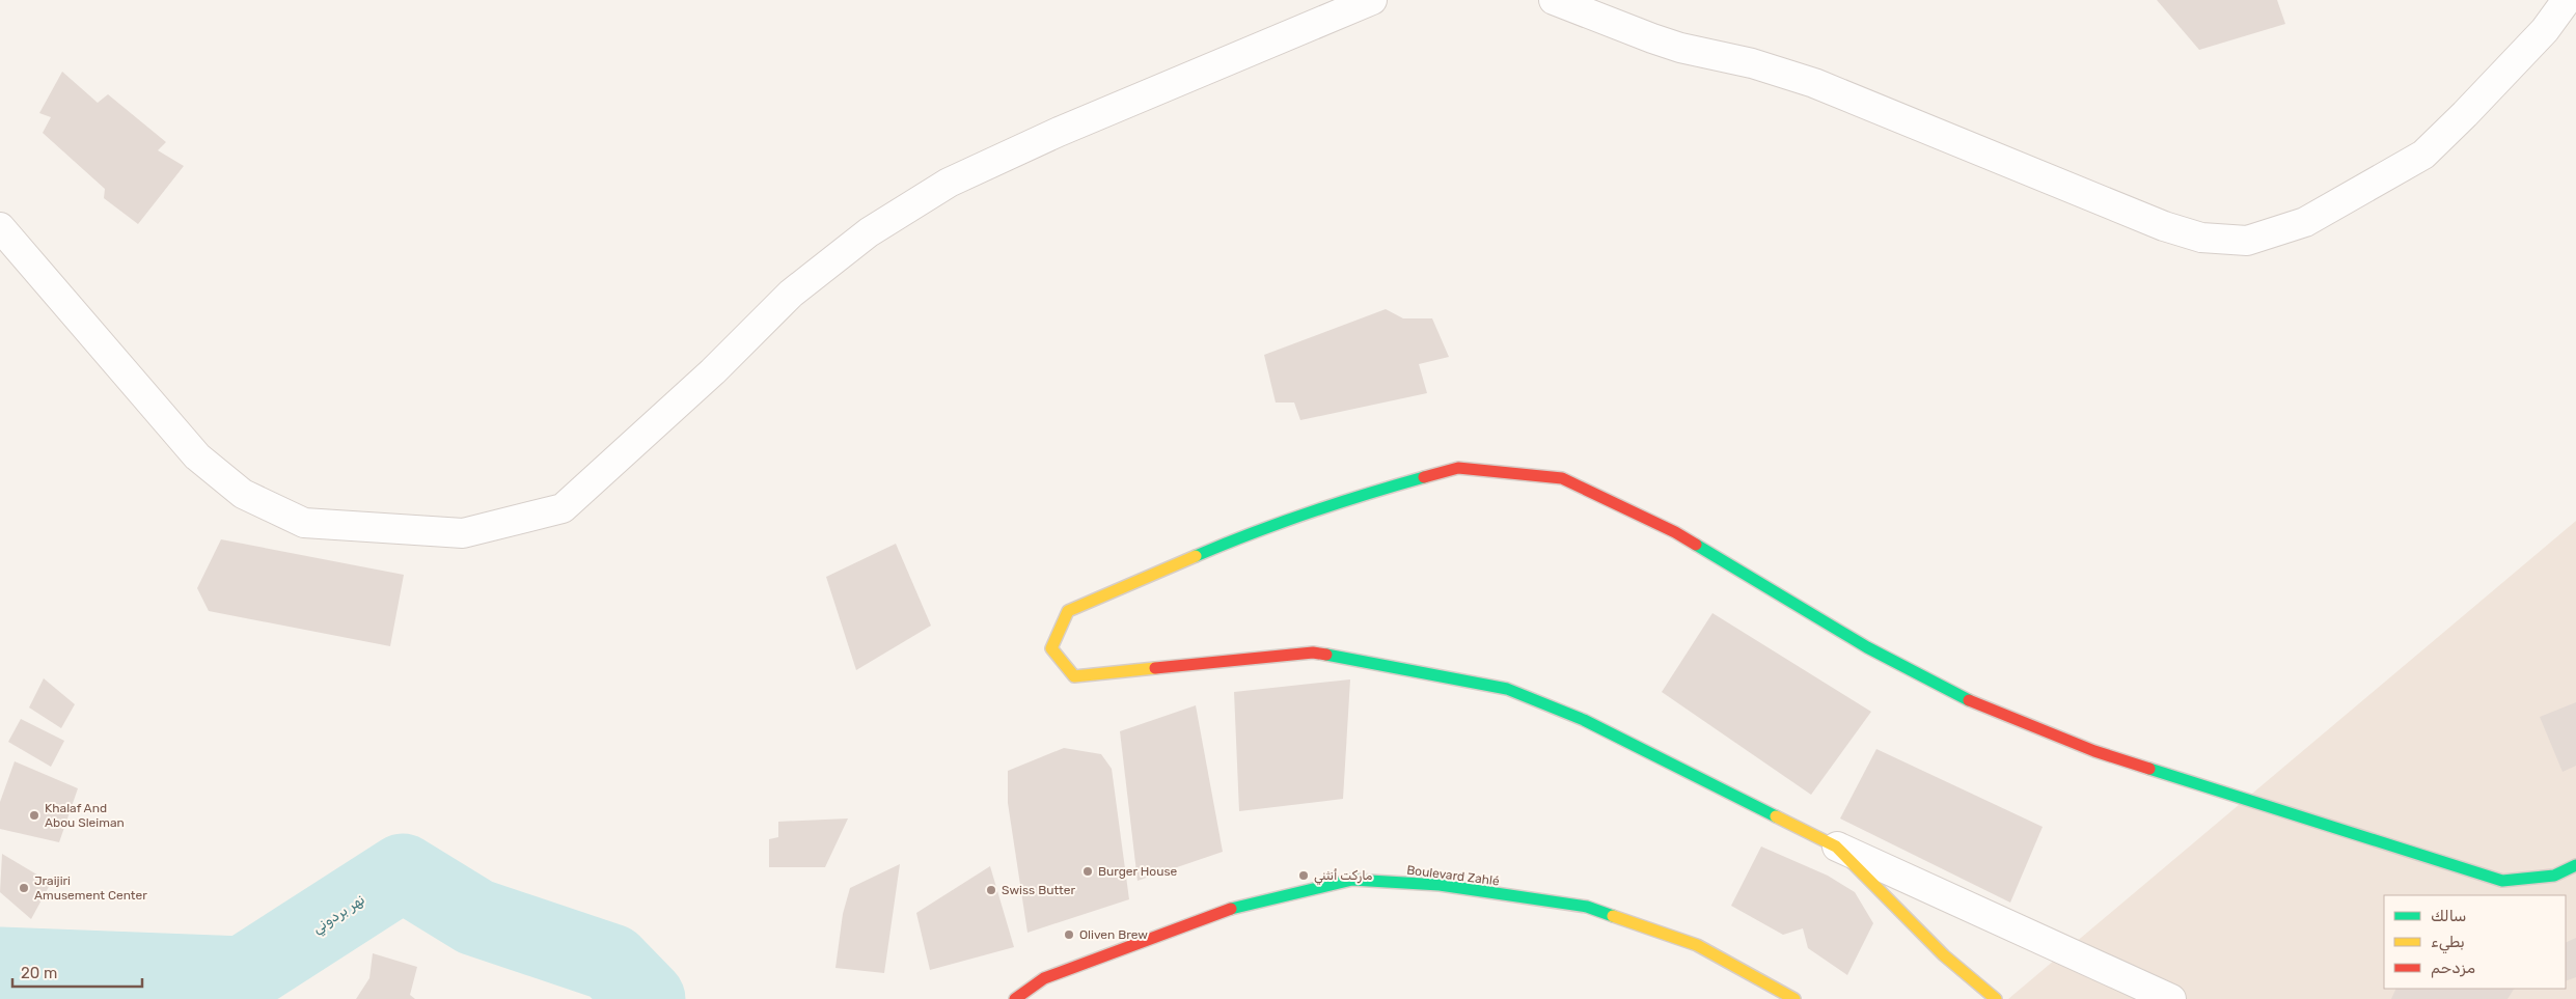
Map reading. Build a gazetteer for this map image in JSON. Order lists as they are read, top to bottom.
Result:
{
  "streets": {
    "street": ["Boulevard Zahlé"]
  },
  "water": ["نهر بردوني"],
  "places": [
    "Khalaf And Abou Sleiman",
    "Burger House",
    "ماركت أنثني",
    "Jraijiri Amusement Center",
    "Swiss Butter",
    "Oliven Brew"
  ],
  "legend": ["سالك", "بطيء", "مزدحم"],
  "scale_bar": "20 m"
}
